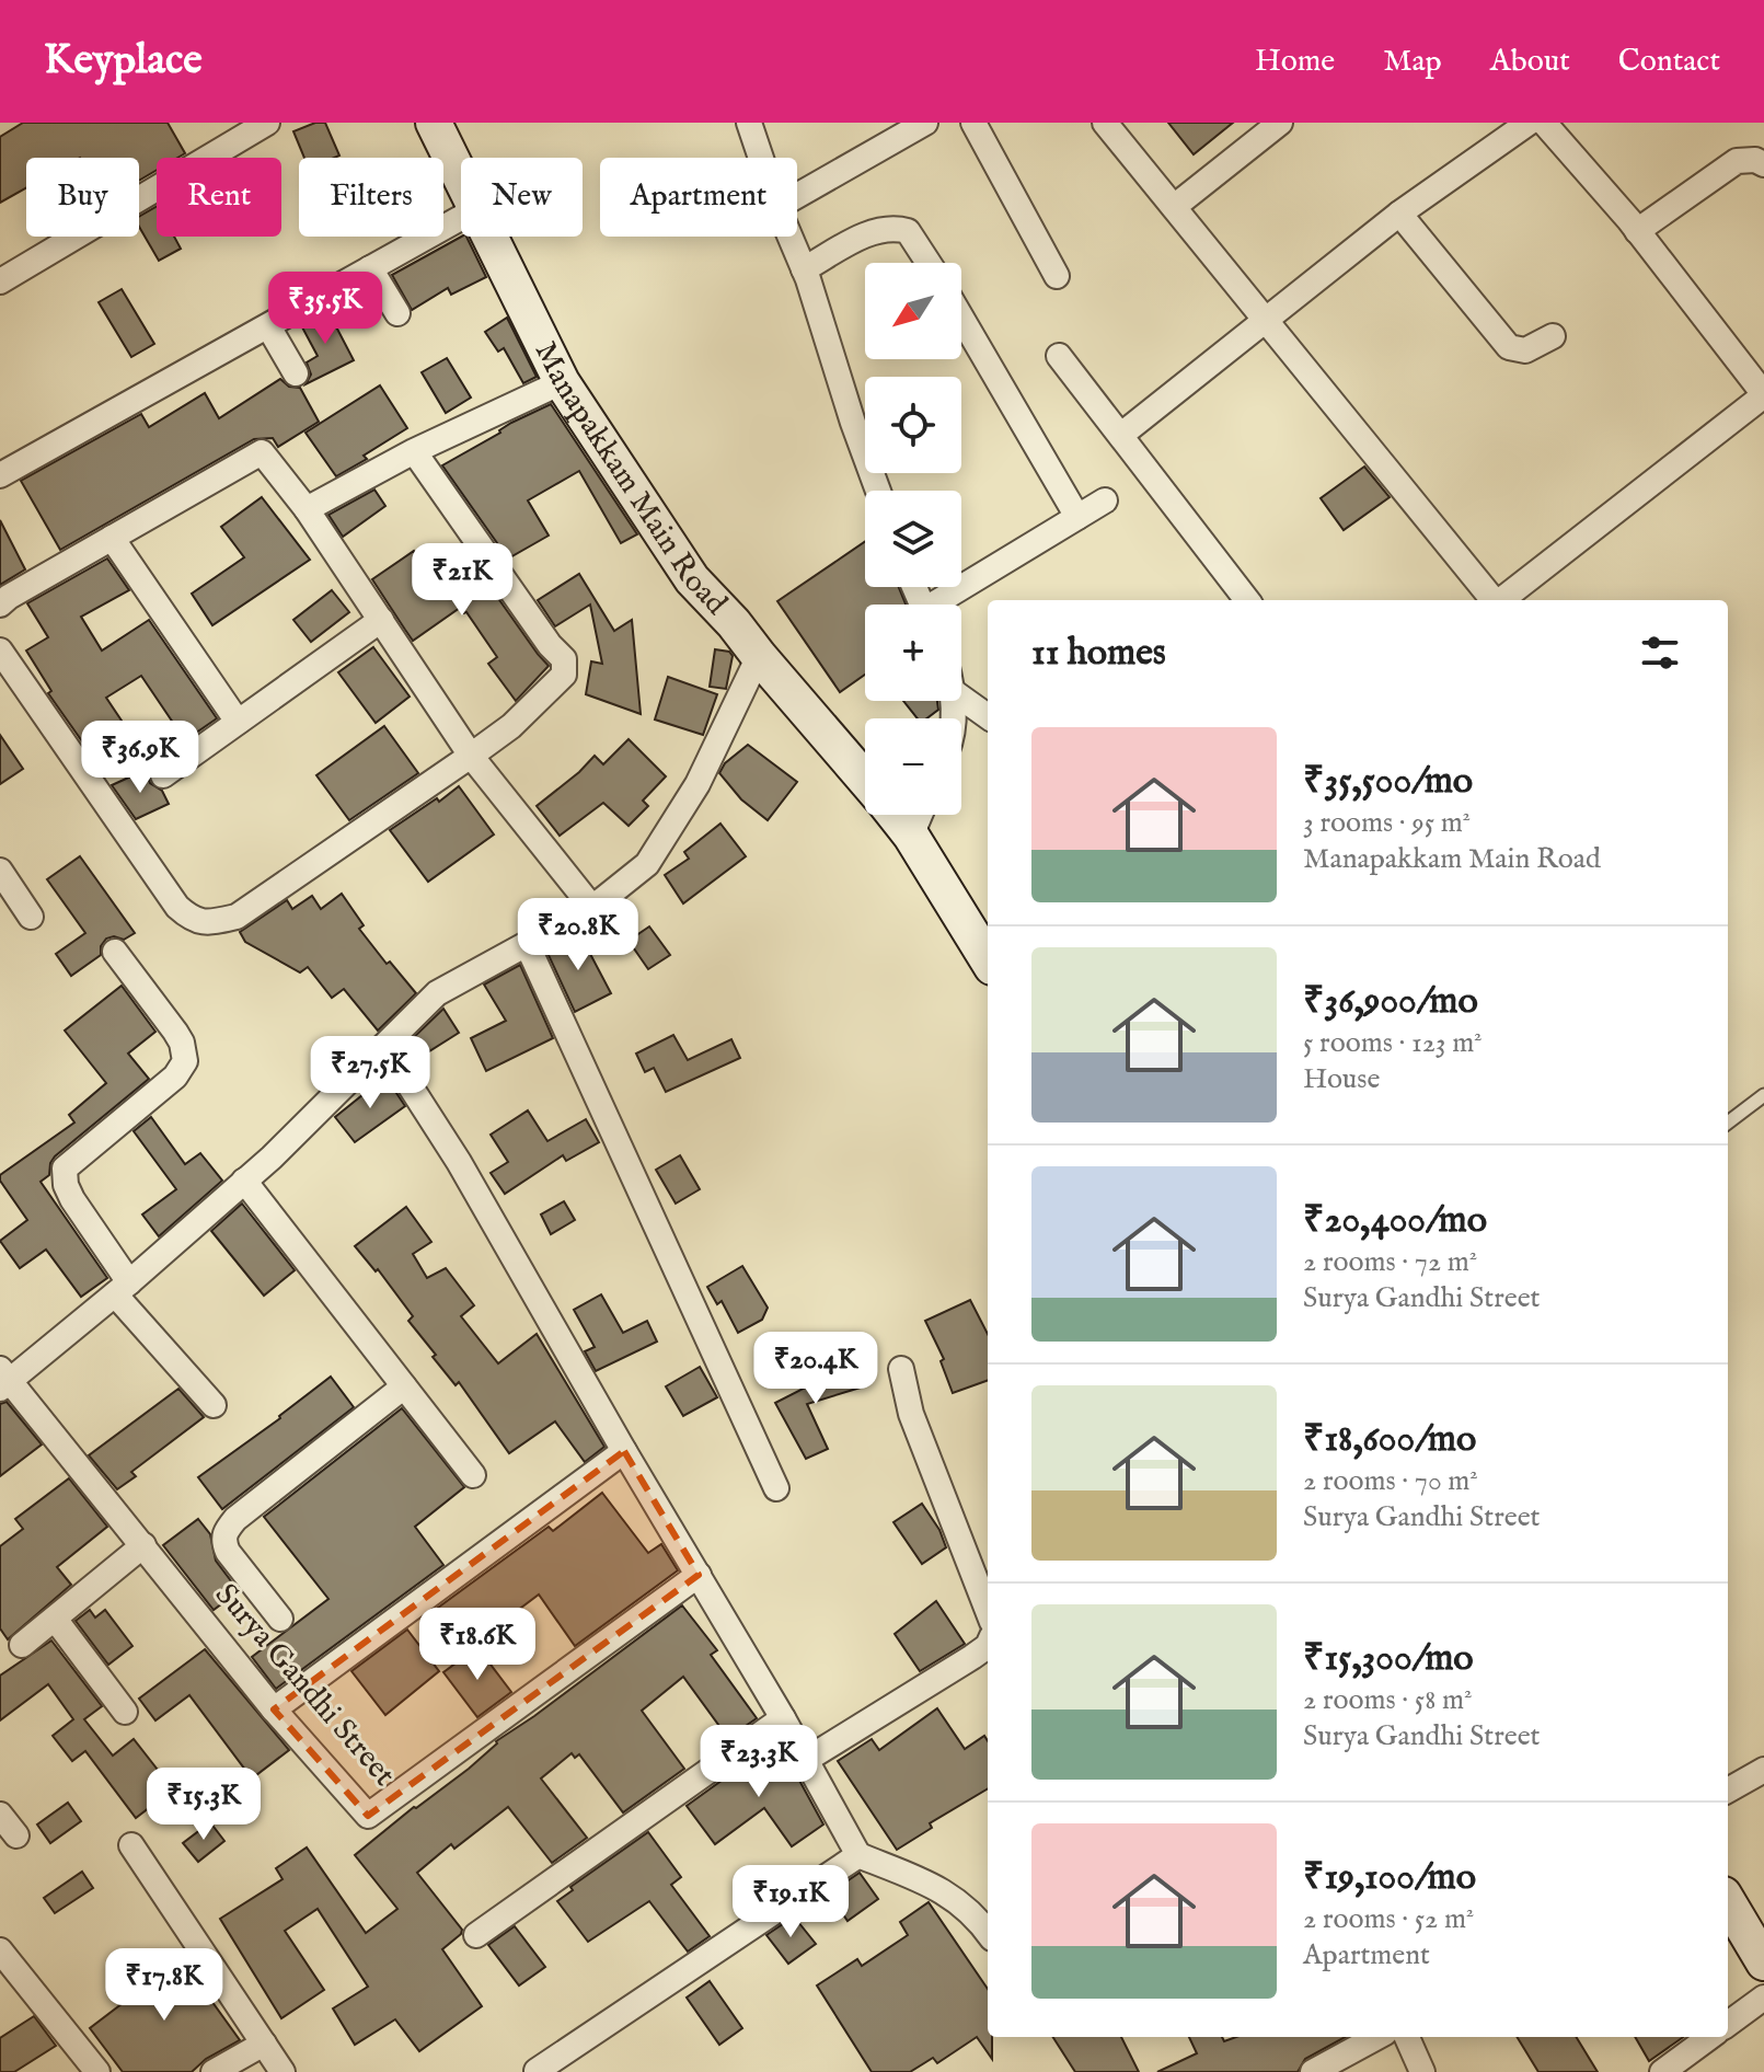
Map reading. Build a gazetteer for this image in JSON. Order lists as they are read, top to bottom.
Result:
{
  "streets": {
    "main road": ["Manapakkam Main Road"],
    "street": ["Surya Gandhi Street"]
  },
  "north": "bottom left",
  "page": {
    "header": "Keyplace",
    "nav": [
      "Home",
      "Map",
      "About",
      "Contact"
    ],
    "chip": [
      "Buy",
      "Rent",
      "Filters",
      "New",
      "Apartment"
    ],
    "map_buttons": ["+", "−"],
    "price": [
      "₹35.5K",
      "₹21K",
      "₹36.9K",
      "₹20.8K",
      "₹27.5K",
      "₹20.4K",
      "₹18.6K",
      "₹23.3K",
      "₹15.3K",
      "₹19.1K",
      "₹17.8K"
    ],
    "heading": "11 homes",
    "list": [
      {
        "name": "₹35,500/mo",
        "note": "3 rooms · 95 m² · Manapakkam Main Road"
      },
      {
        "name": "₹36,900/mo",
        "note": "5 rooms · 123 m² · House"
      },
      {
        "name": "₹20,400/mo",
        "note": "2 rooms · 72 m² · Surya Gandhi Street"
      },
      {
        "name": "₹18,600/mo",
        "note": "2 rooms · 70 m² · Surya Gandhi Street"
      },
      {
        "name": "₹15,300/mo",
        "note": "2 rooms · 58 m² · Surya Gandhi Street"
      },
      {
        "name": "₹19,100/mo",
        "note": "2 rooms · 52 m² · Apartment"
      }
    ]
  }
}
